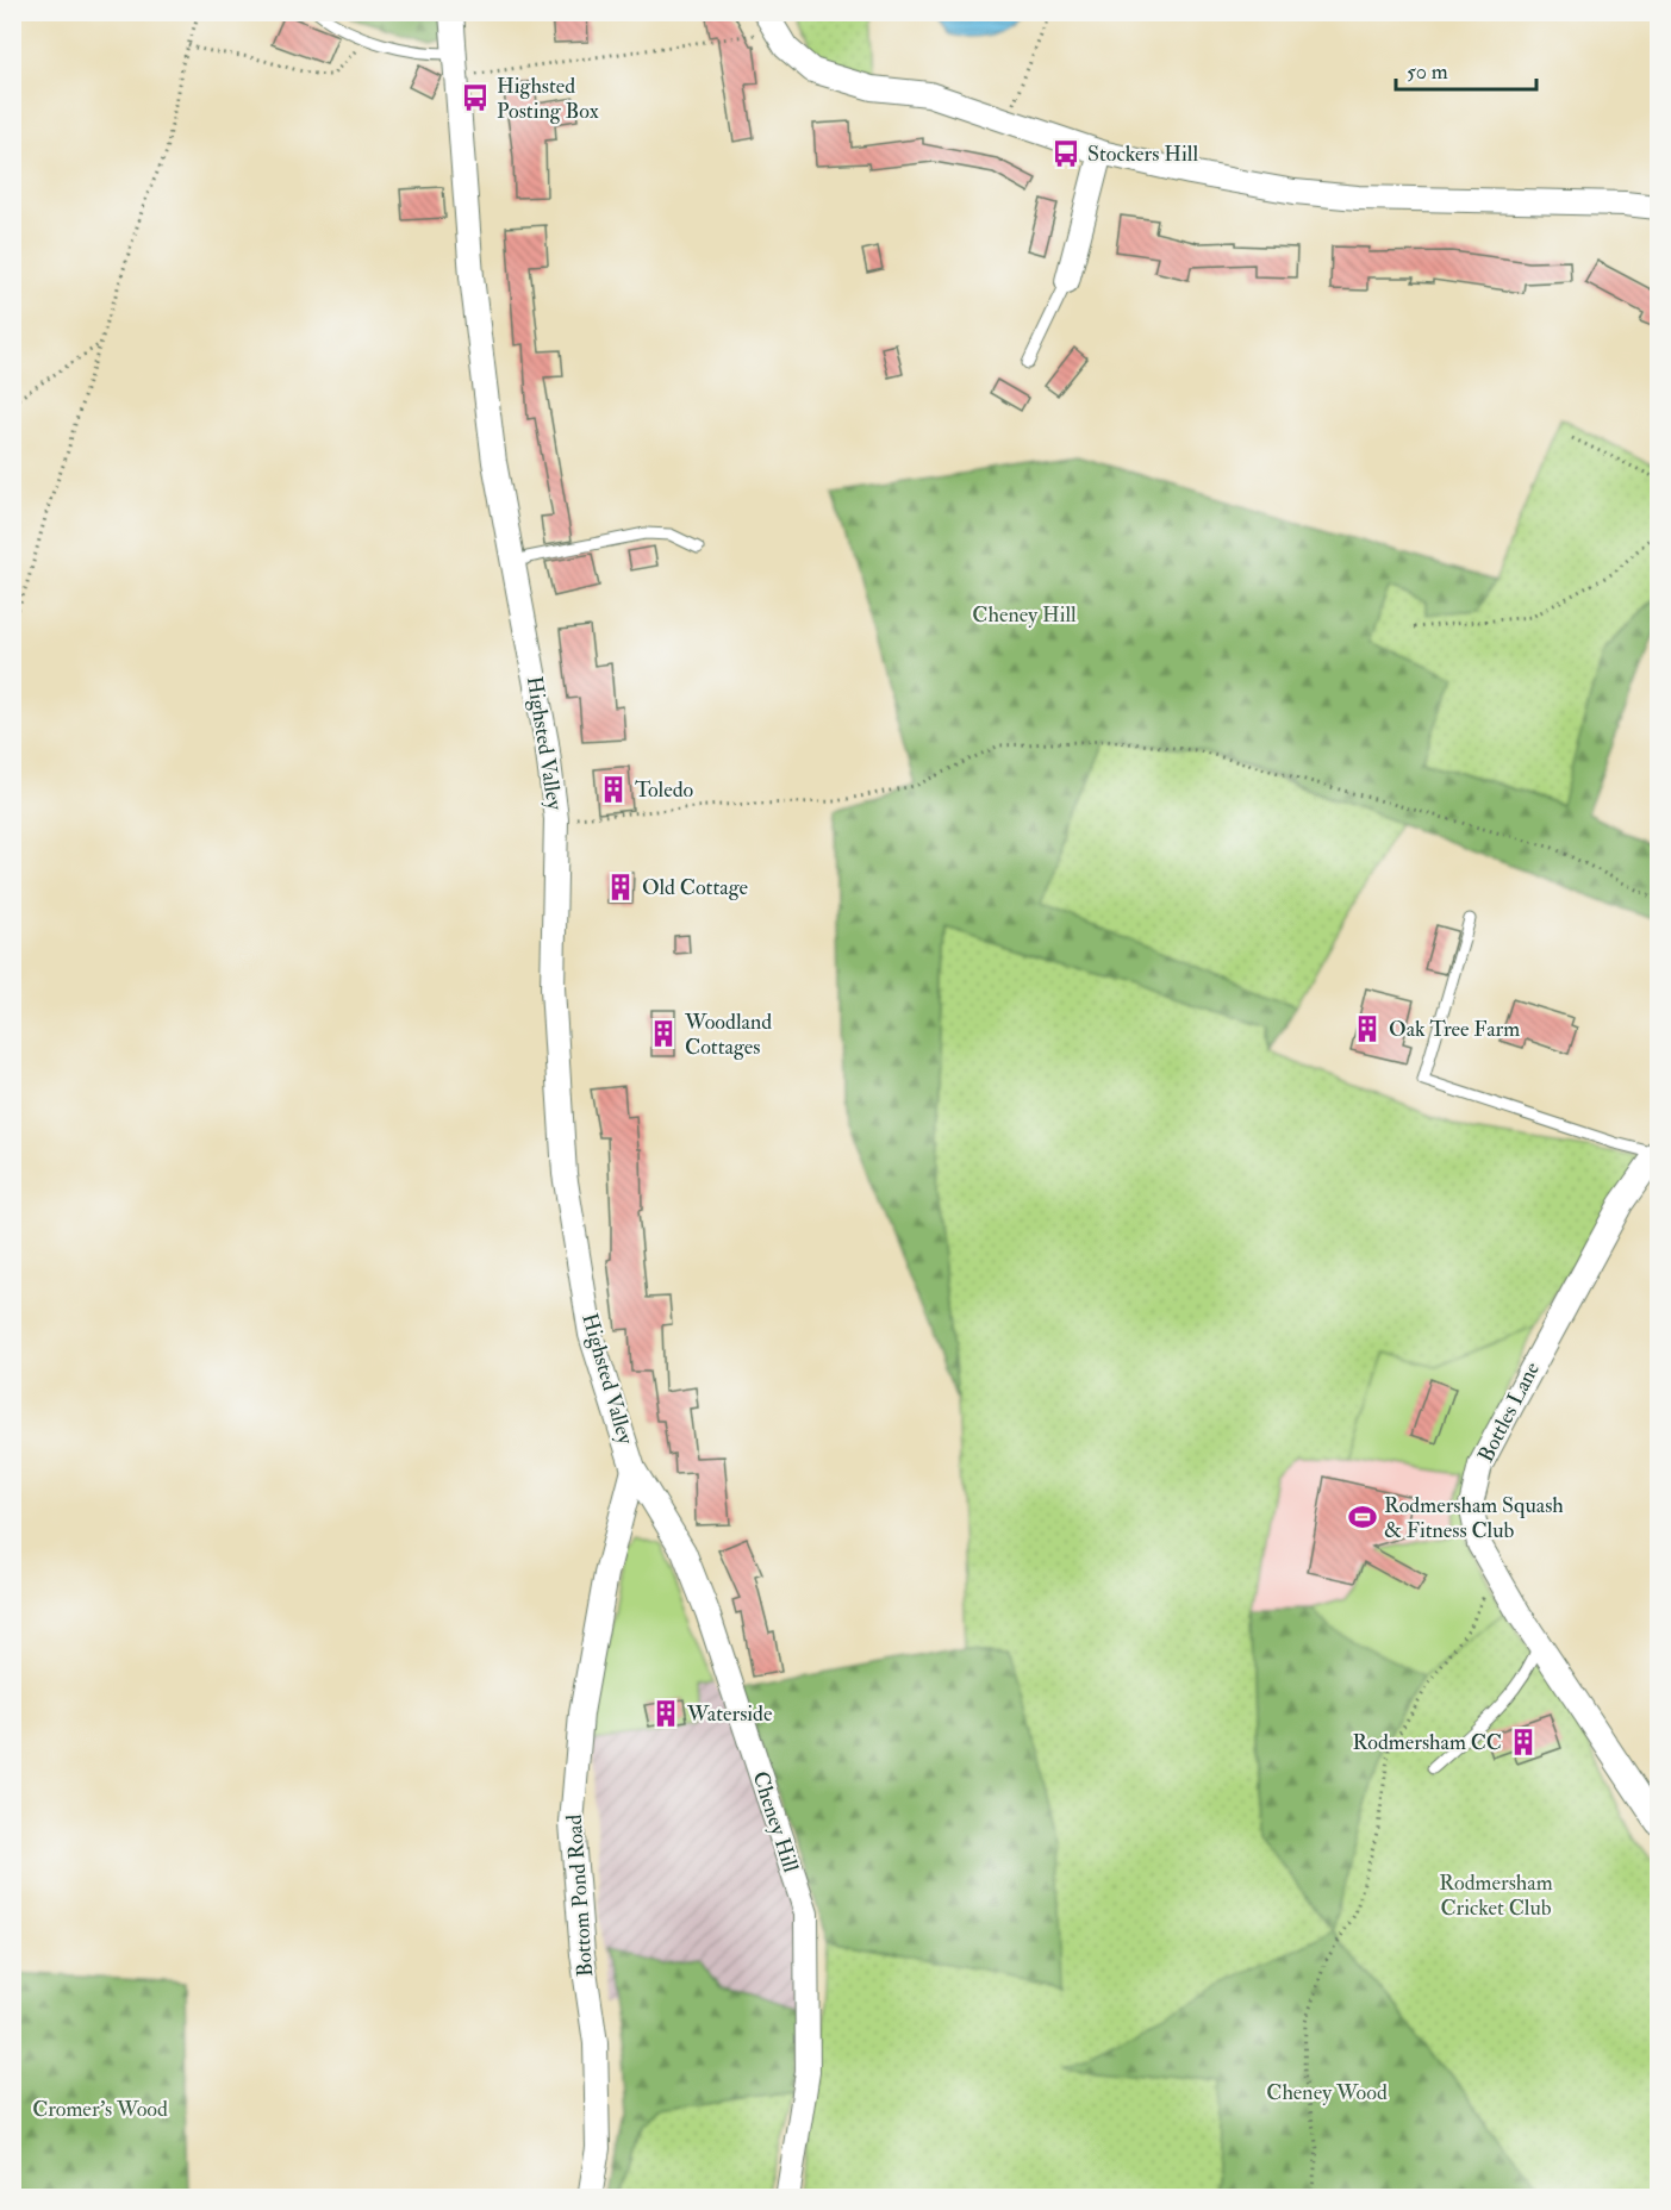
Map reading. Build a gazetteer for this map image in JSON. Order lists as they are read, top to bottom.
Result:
{
  "streets": {
    "street": [
      "Highsted Valley",
      "Bottles Lane",
      "Cheney Hill",
      "Bottom Pond Road"
    ]
  },
  "crossings": [
    ["Highsted Valley", "Cheney Hill"],
    ["Highsted Valley", "Bottom Pond Road"],
    ["Cheney Hill", "Bottom Pond Road"]
  ],
  "parks": [
    "Cheney Hill",
    "Rodmersham Cricket Club",
    "Cheney Wood",
    "Cromer's Wood"
  ],
  "places": {
    "bus stop": ["Highsted Posting Box", "Stockers Hill"],
    "building": [
      "Toledo",
      "Old Cottage",
      "Oak Tree Farm",
      "Woodland Cottages",
      "Waterside",
      "Rodmersham CC"
    ],
    "sports": ["Rodmersham Squash & Fitness Club"]
  },
  "scale_bar": "50 m"
}
